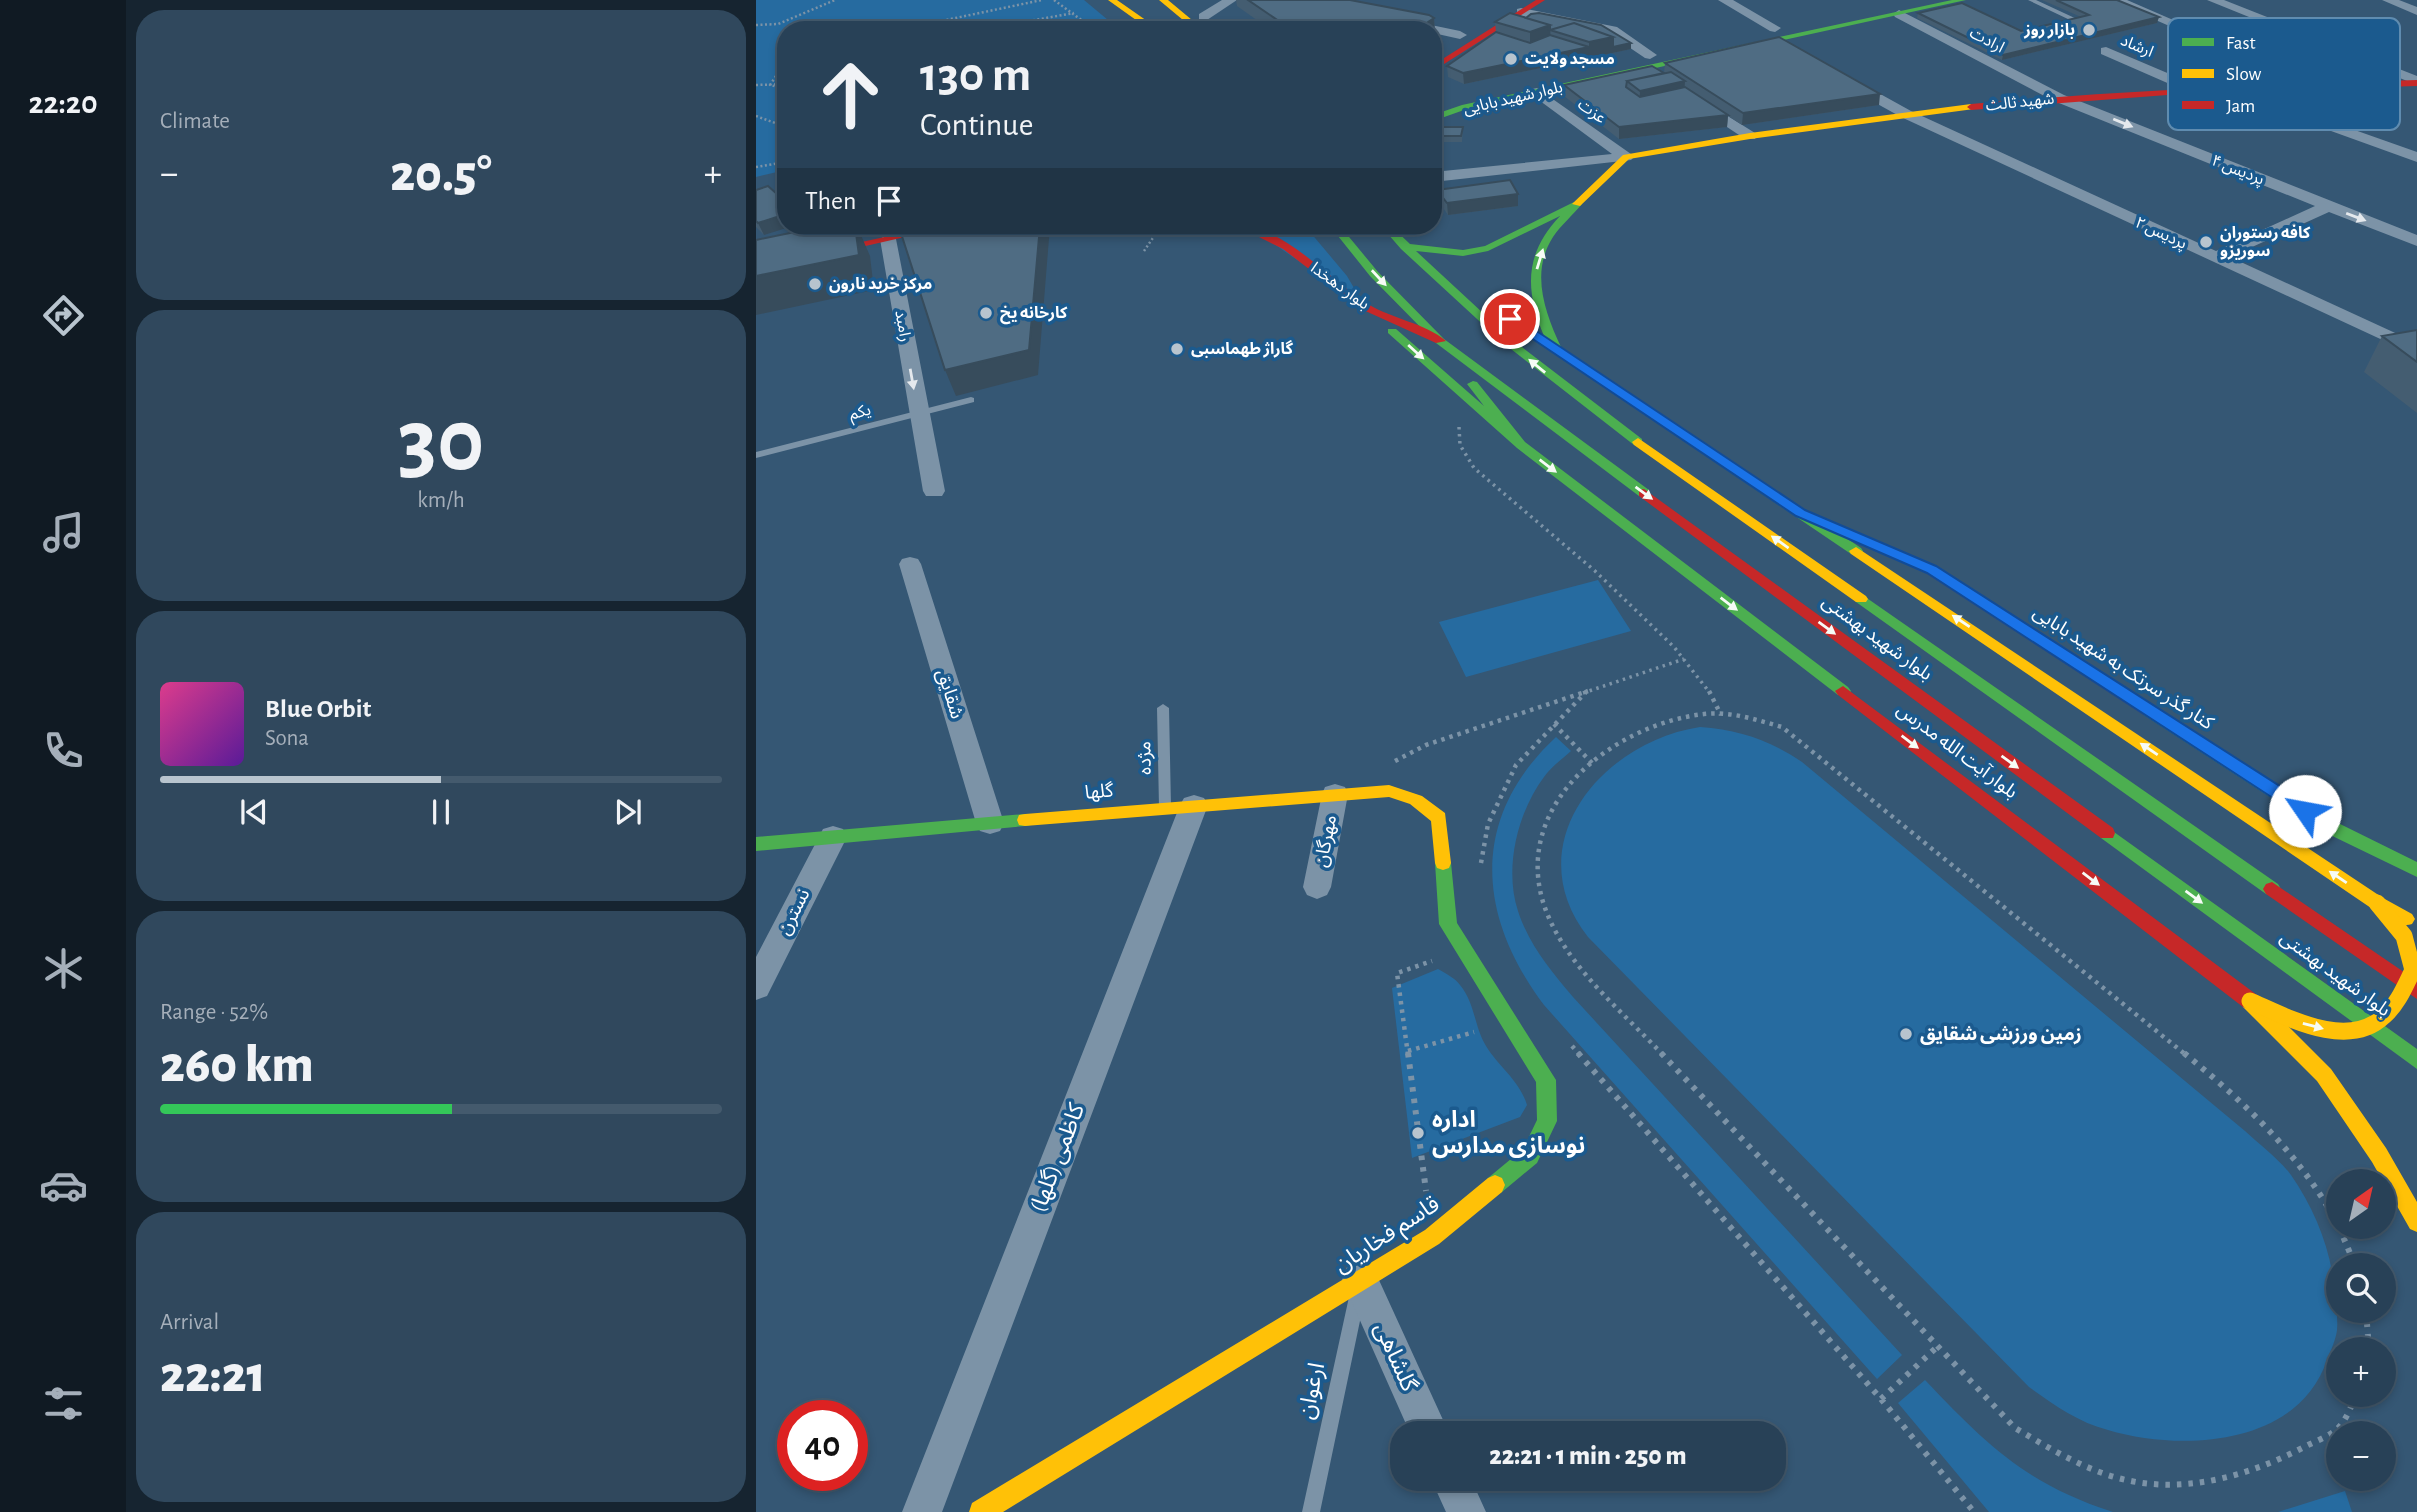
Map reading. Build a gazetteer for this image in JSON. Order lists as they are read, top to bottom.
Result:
{
  "streets": {
    "main road": [
      "بلوار شهید بابایی",
      "شهید ثالث",
      "بلوار دهخدا",
      "بلوار شهید بهشتی",
      "کنار گذر سرتک به شهید بابایی",
      "بلوار آیت الله مدرس",
      "گلها",
      "قاسم فخاریان"
    ],
    "street": [
      "ارادت",
      "ارشاد",
      "عزت",
      "پردیس ۴",
      "پردیس ۲",
      "رامبد",
      "شقایق",
      "مهرگان",
      "نسترن",
      "کاظمی (گلها)",
      "گلشاهی"
    ],
    "lane": ["یکم", "مژده", "ارغوان"]
  },
  "crossings": [
    ["ارادت", "بلوار شهید بابایی"],
    ["ارادت", "شهید ثالث"],
    ["ارادت", "پردیس ۴"],
    ["بلوار شهید بابایی", "عزت"],
    ["شهید ثالث", "عزت"],
    ["شهید ثالث", "پردیس ۴"],
    ["شهید ثالث", "پردیس ۲"],
    ["بلوار دهخدا", "بلوار شهید بهشتی"],
    ["بلوار دهخدا", "بلوار آیت الله مدرس"],
    ["رامبد", "یکم"],
    ["بلوار شهید بهشتی", "بلوار آیت الله مدرس"],
    ["شقایق", "گلها"],
    ["مژده", "گلها"],
    ["مژده", "کاظمی (گلها)"],
    ["گلها", "مهرگان"],
    ["گلها", "نسترن"],
    ["گلها", "کاظمی (گلها)"],
    ["گلها", "قاسم فخاریان"],
    ["قاسم فخاریان", "گلشاهی"],
    ["قاسم فخاریان", "ارغوان"],
    ["گلشاهی", "ارغوان"]
  ],
  "one_way": ["رامبد"],
  "places": [
    "بازار روز",
    "مسجد ولایت",
    "کافه رستوران سوریزو",
    "مرکز خرید نارون",
    "کارخانه یخ",
    "گاراژ طهماسبی",
    "زمین ورزشی شقایق",
    "اداره نوسازی مدارس"
  ],
  "legend": ["Fast", "Slow", "Jam"],
  "north": "top right",
  "page": {
    "tabs": "22:20",
    "tile": [
      "Climate",
      ["30", "km/h"],
      ["Range · 52%", "260 km"],
      ["Arrival", "22:21"]
    ],
    "turn": ["130 m", "Continue"],
    "heat": ["−", "20.5°", "+"],
    "then": "Then",
    "song": ["Blue Orbit", "Sona"],
    "map_buttons": ["+", "−"],
    "limit": "40",
    "trip": "22:21 · 1 min · 250 m"
  }
}
